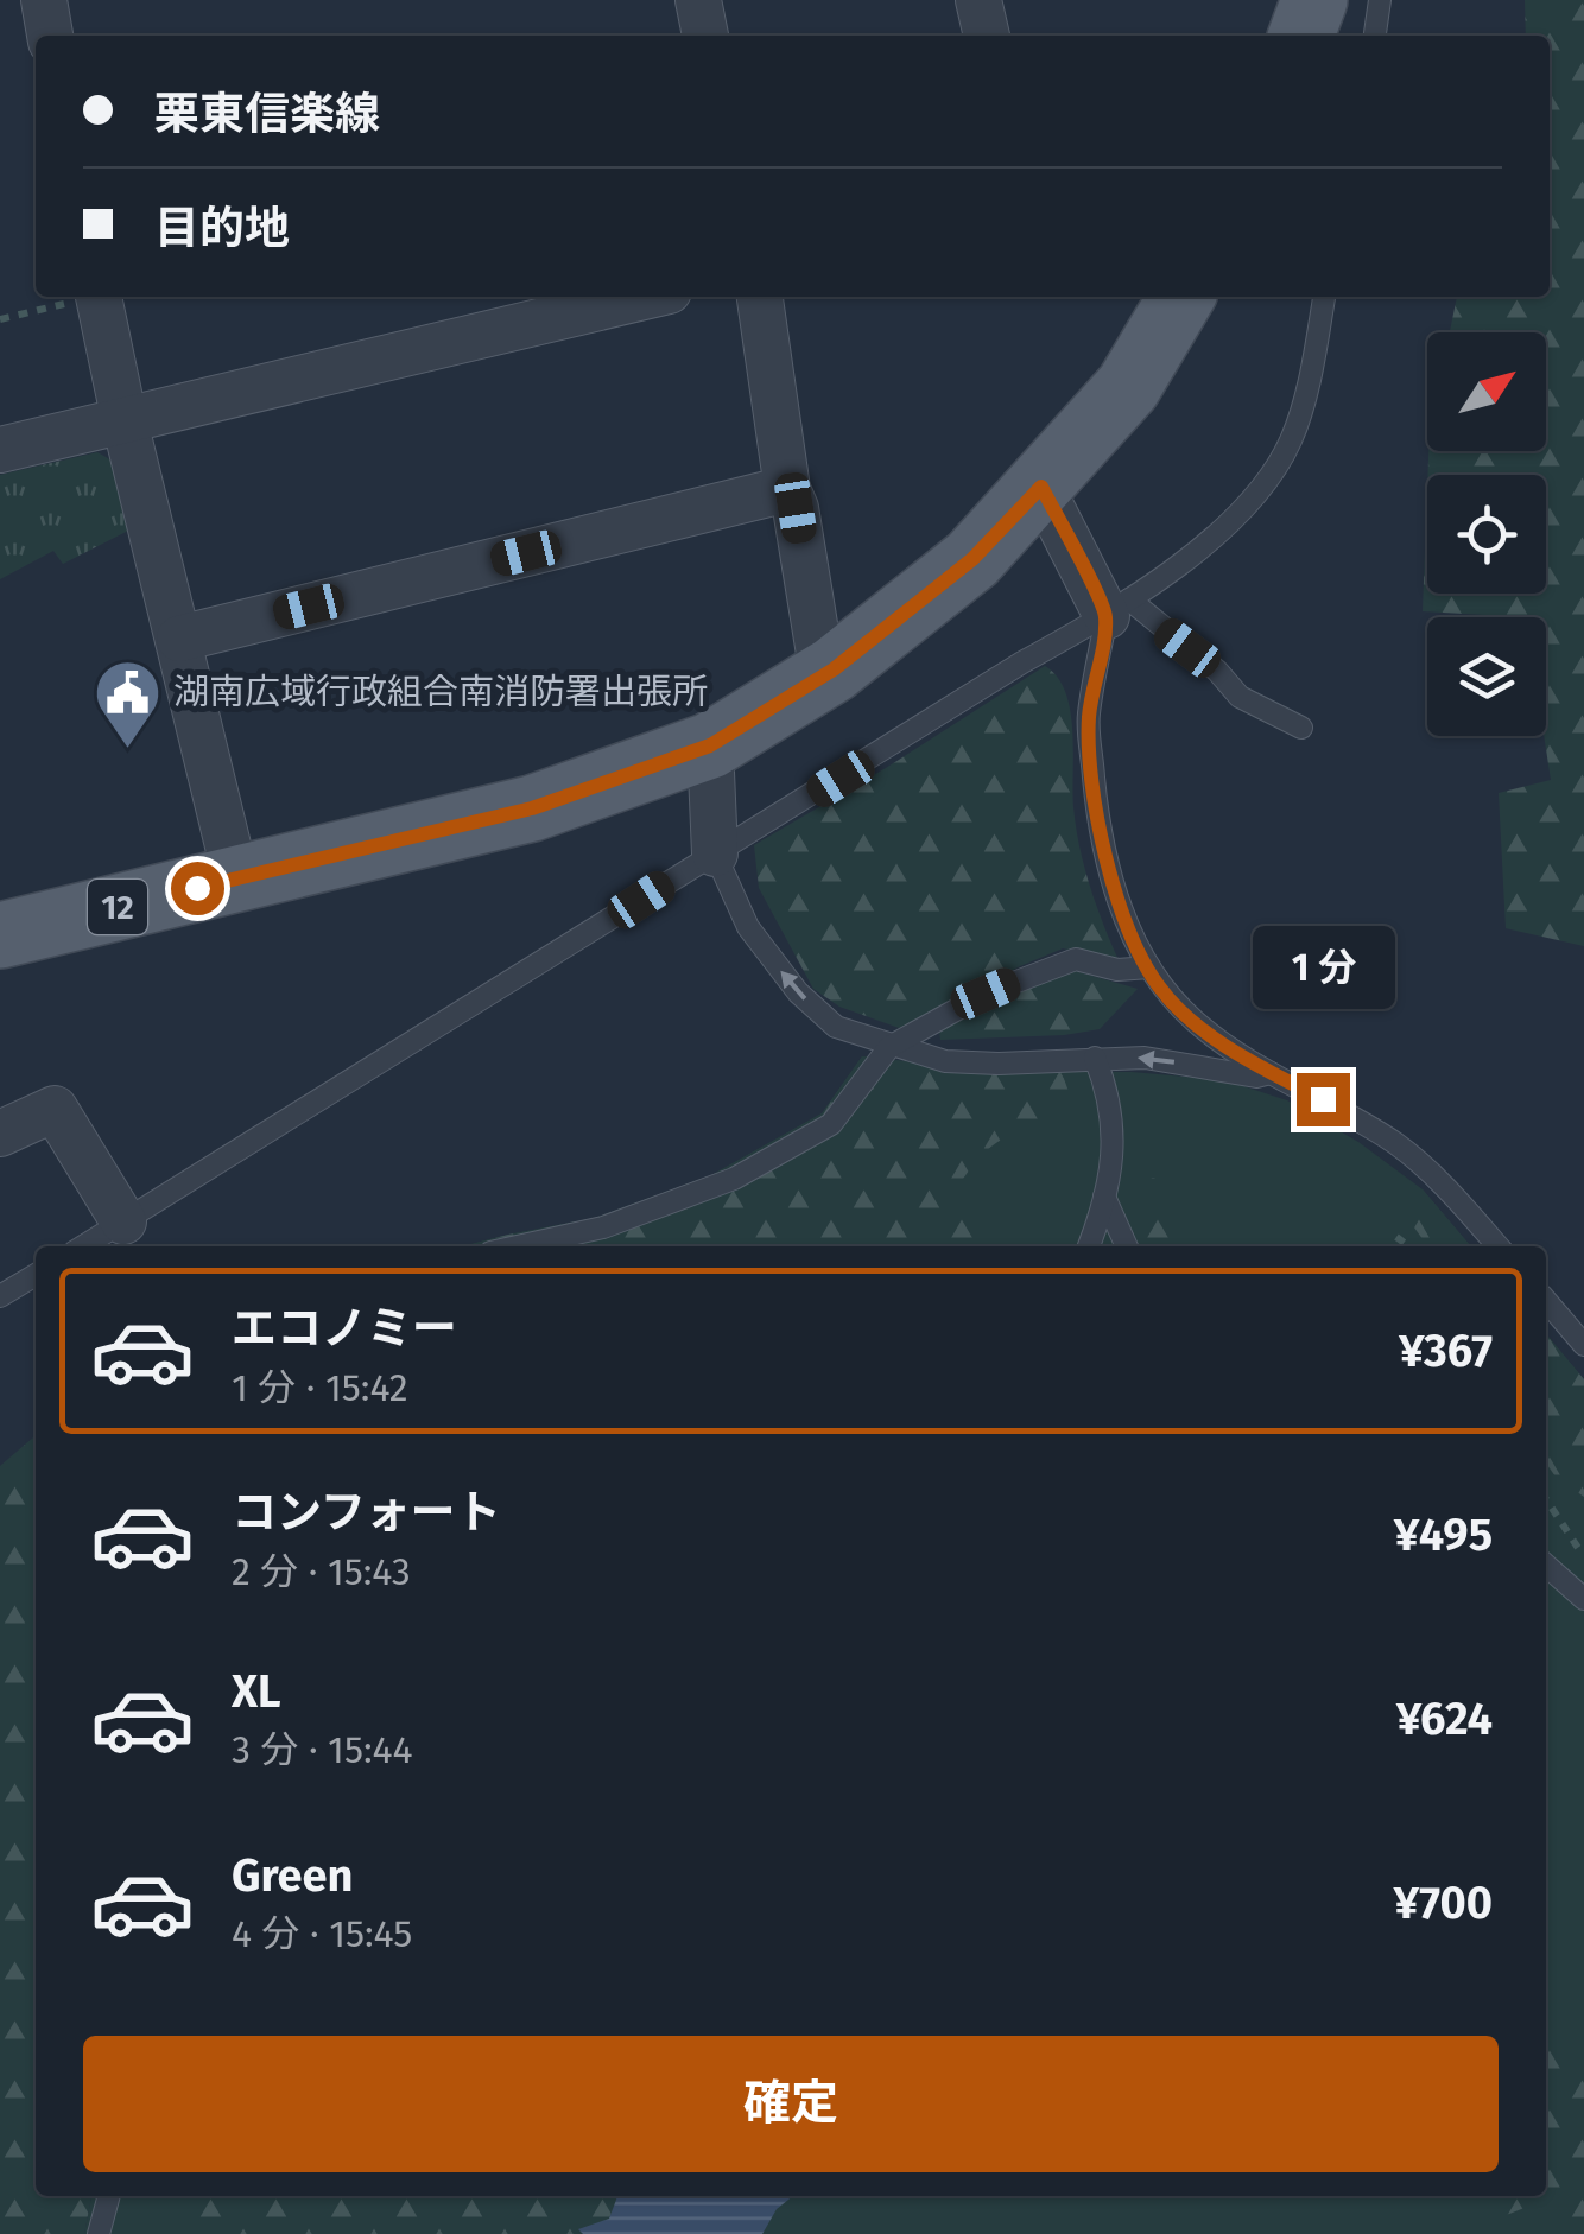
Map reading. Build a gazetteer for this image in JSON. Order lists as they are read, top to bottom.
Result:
{
  "streets": {
    "main road": ["12"]
  },
  "places": {
    "public building": ["湖南広域行政組合南消防署出張所"]
  },
  "north": "top right",
  "page": {
    "banner": ["栗東信楽線", "目的地"],
    "bubble": "1 分",
    "list": [
      {
        "name": "エコノミー",
        "note": "1 分 · 15:42",
        "value": "¥367"
      },
      {
        "name": "コンフォート",
        "note": "2 分 · 15:43",
        "value": "¥495"
      },
      {
        "name": "XL",
        "note": "3 分 · 15:44",
        "value": "¥624"
      },
      {
        "name": "Green",
        "note": "4 分 · 15:45",
        "value": "¥700"
      }
    ],
    "buttons": "確定"
  }
}
